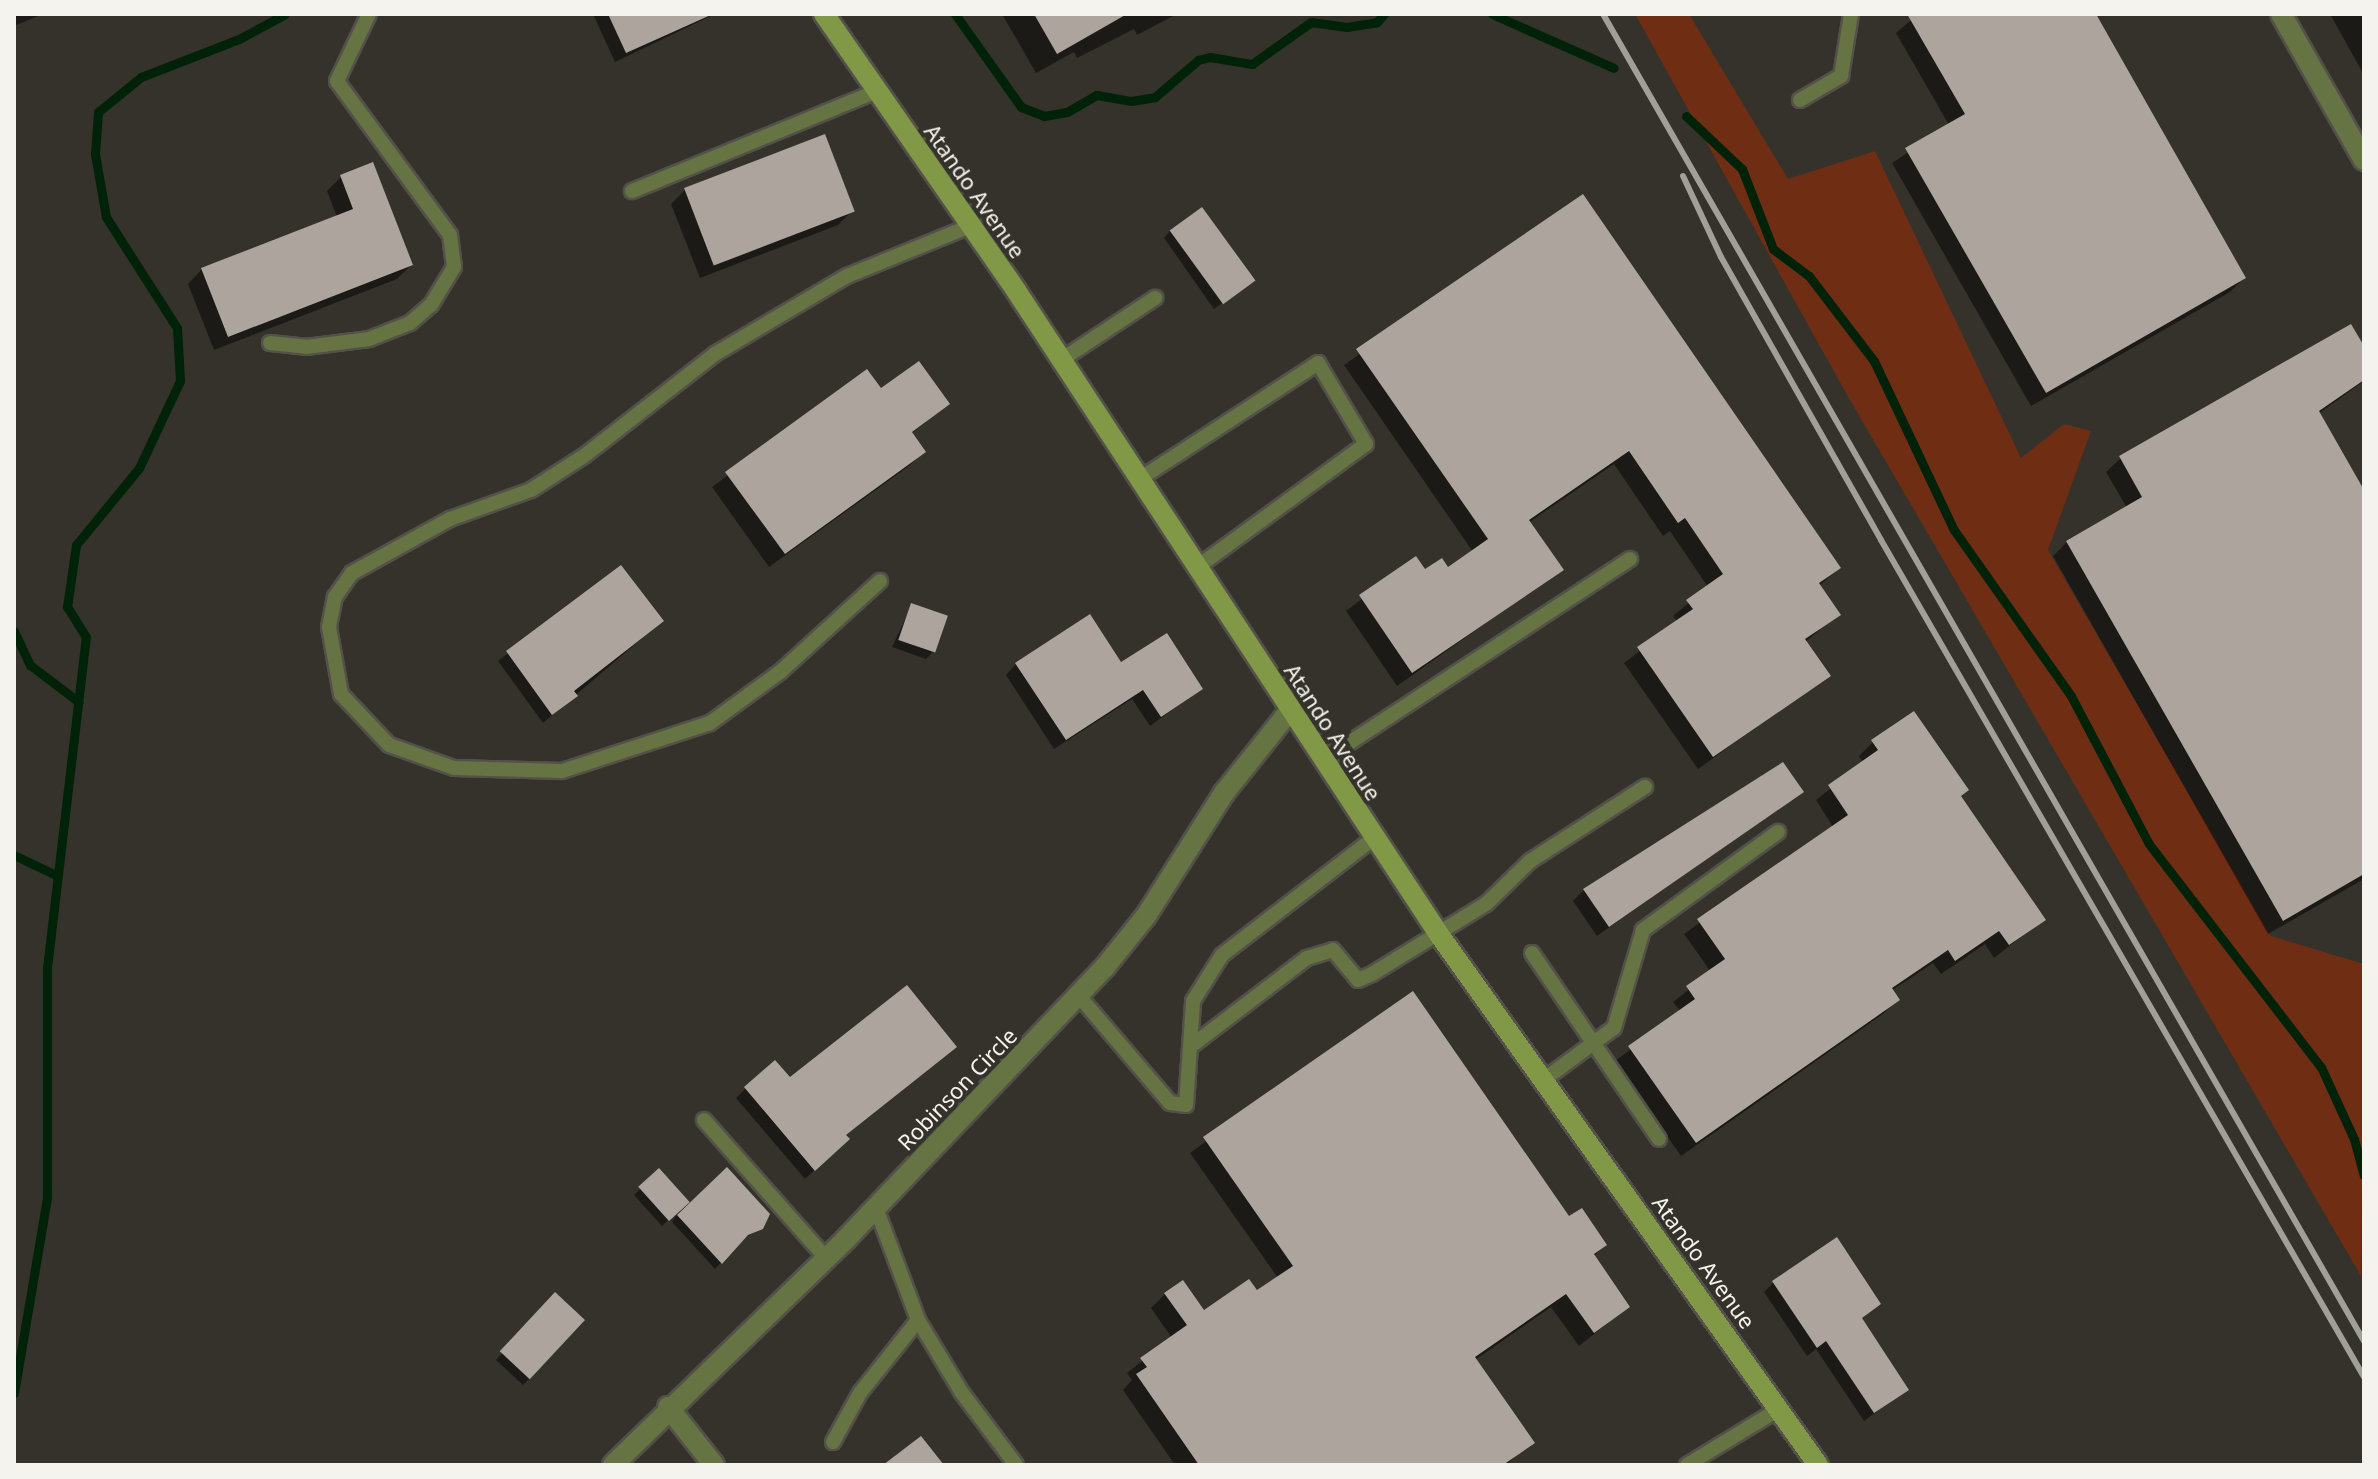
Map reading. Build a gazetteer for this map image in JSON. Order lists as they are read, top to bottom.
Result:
{
  "streets": {
    "main road": ["Atando Avenue"],
    "street": ["Robinson Circle"]
  },
  "crossings": [
    ["Atando Avenue", "Robinson Circle"]
  ]
}
